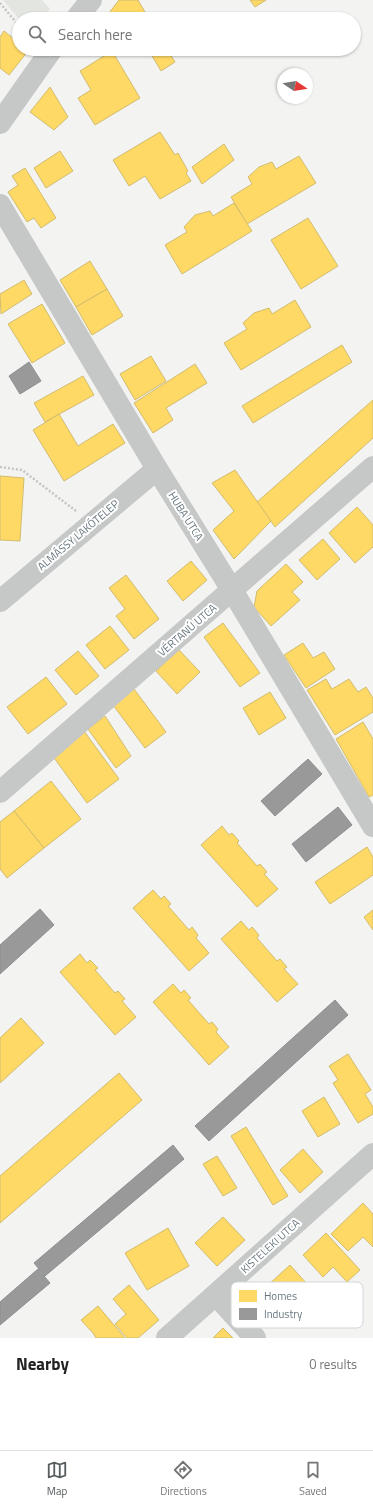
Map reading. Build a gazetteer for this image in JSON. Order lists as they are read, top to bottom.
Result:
{
  "streets": {
    "street": [
      "HUBA UTCA",
      "ALMÁSSY LAKÓTELEP",
      "VÉRTANÚ UTCA",
      "KISTELEKI UTCA"
    ]
  },
  "crossings": [
    ["HUBA UTCA", "ALMÁSSY LAKÓTELEP"],
    ["HUBA UTCA", "VÉRTANÚ UTCA"]
  ],
  "legend": ["Homes", "Industry"],
  "north": "right",
  "page": {
    "search": "Search here",
    "heading": ["Nearby", "0 results"],
    "nav": ["Map", "Directions", "Saved"]
  }
}
